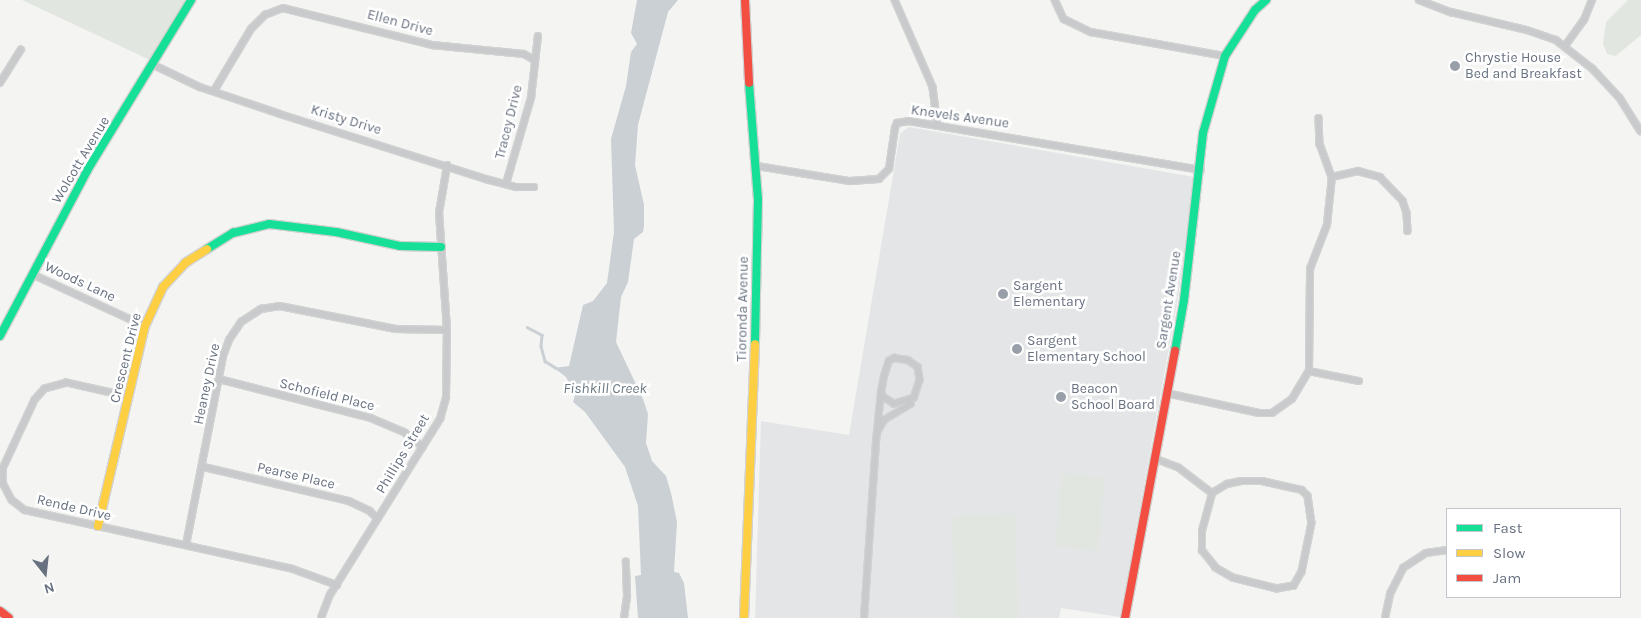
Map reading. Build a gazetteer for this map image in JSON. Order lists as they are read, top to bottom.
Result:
{
  "streets": {
    "street": [
      "Ellen Drive",
      "Knevels Avenue",
      "Kristy Drive",
      "Tracey Drive",
      "Wolcott Avenue",
      "Woods Lane",
      "Sargent Avenue",
      "Tioronda Avenue",
      "Crescent Drive",
      "Heaney Drive",
      "Schofield Place",
      "Phillips Street",
      "Pearse Place",
      "Rende Drive"
    ]
  },
  "crossings": [
    ["Ellen Drive", "Kristy Drive"],
    ["Ellen Drive", "Tracey Drive"],
    ["Knevels Avenue", "Sargent Avenue"],
    ["Knevels Avenue", "Tioronda Avenue"],
    ["Kristy Drive", "Tracey Drive"],
    ["Kristy Drive", "Wolcott Avenue"],
    ["Kristy Drive", "Phillips Street"],
    ["Wolcott Avenue", "Woods Lane"],
    ["Woods Lane", "Crescent Drive"],
    ["Crescent Drive", "Phillips Street"],
    ["Crescent Drive", "Rende Drive"],
    ["Heaney Drive", "Schofield Place"],
    ["Heaney Drive", "Phillips Street"],
    ["Heaney Drive", "Pearse Place"],
    ["Heaney Drive", "Rende Drive"],
    ["Schofield Place", "Phillips Street"],
    ["Phillips Street", "Pearse Place"],
    ["Phillips Street", "Rende Drive"]
  ],
  "water": ["Fishkill Creek"],
  "places": [
    "Chrystie House Bed and Breakfast",
    "Sargent Elementary",
    "Sargent Elementary School",
    "Beacon School Board"
  ],
  "legend": ["Fast", "Slow", "Jam"],
  "north": "bottom"
}
